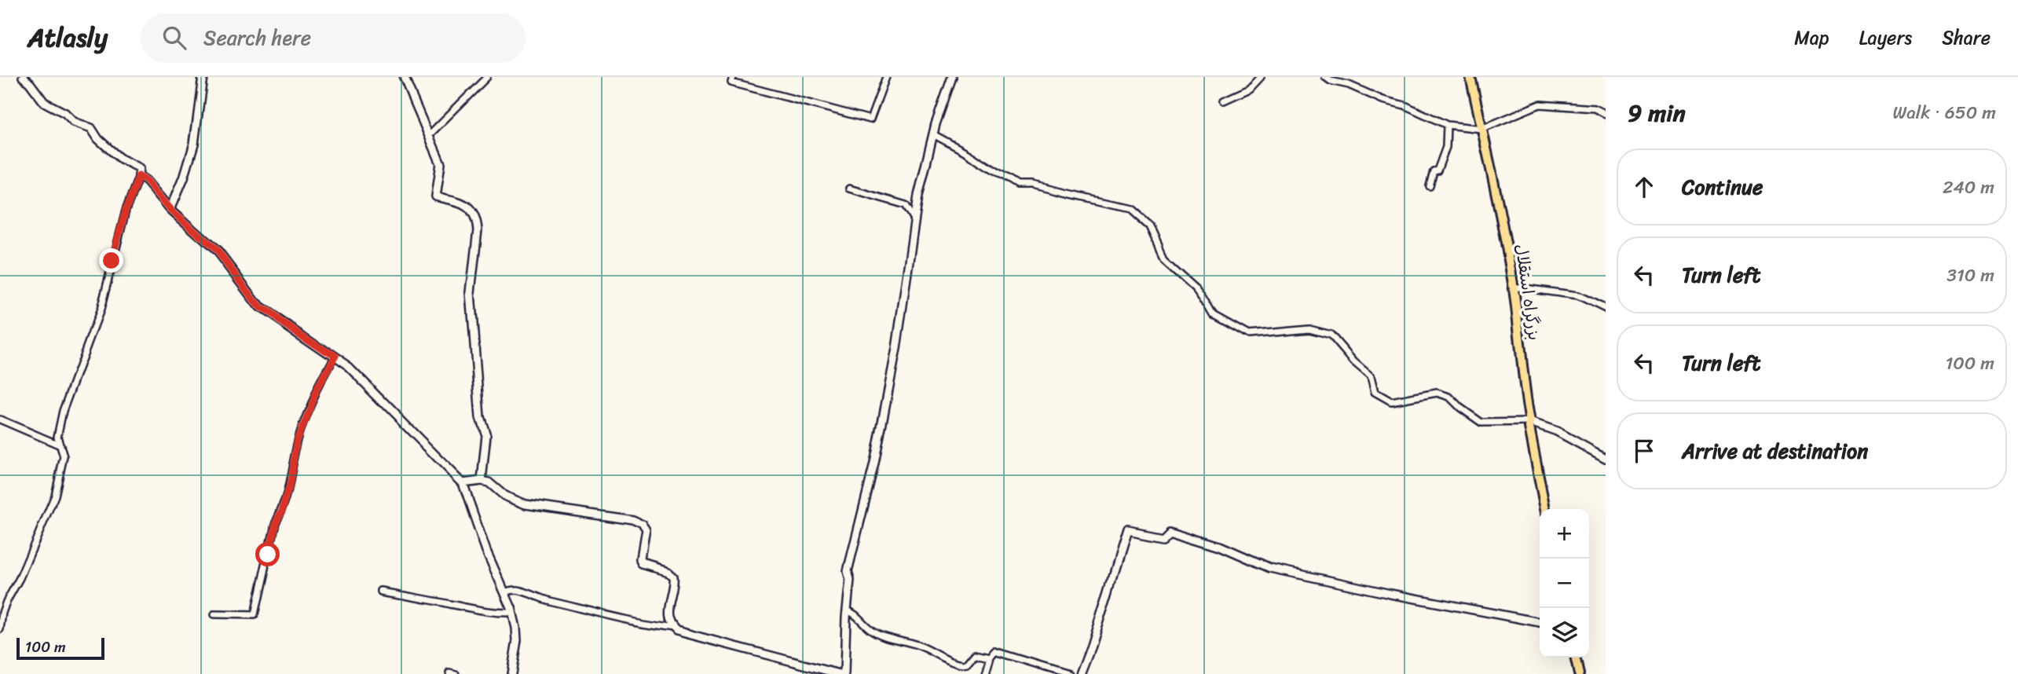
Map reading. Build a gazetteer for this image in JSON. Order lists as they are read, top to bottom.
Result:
{
  "streets": {
    "highway": ["بزرگراه استقلال"]
  },
  "scale_bar": "100 m",
  "page": {
    "header": "Atlasly",
    "search": "Search here",
    "nav": ["Map", "Layers", "Share"],
    "heading": ["9 min", "Walk · 650 m"],
    "list": [
      ["Continue", "240 m"],
      ["Turn left", "310 m"],
      ["Turn left", "100 m"],
      "Arrive at destination"
    ],
    "map_buttons": ["+", "−"],
    "scale": "100 m"
  }
}
